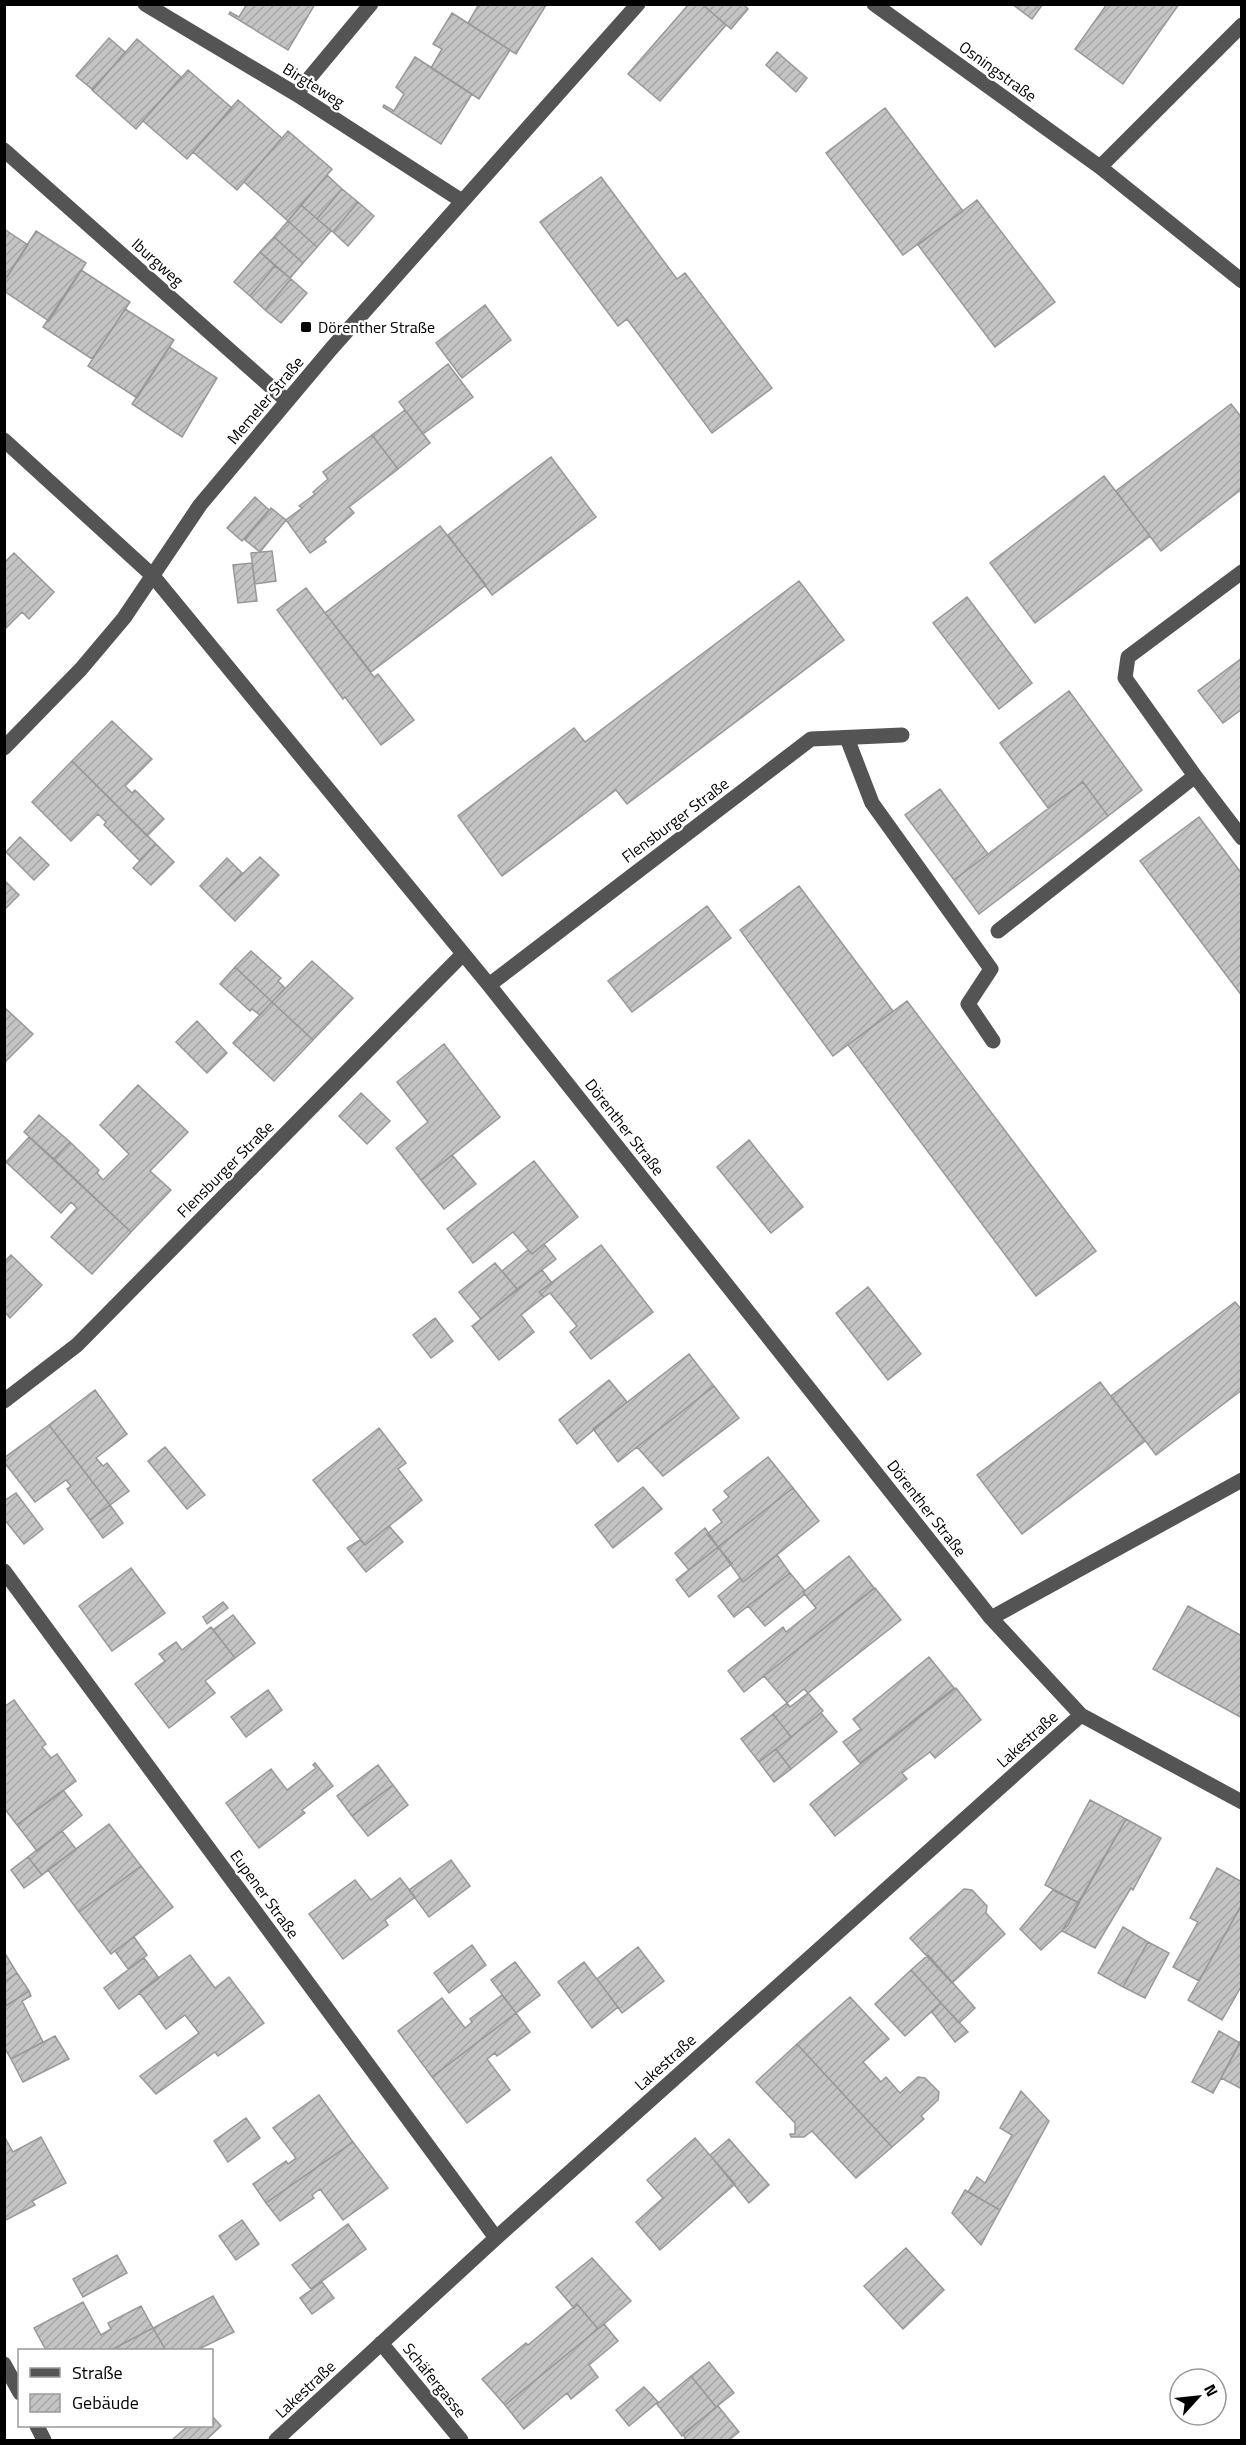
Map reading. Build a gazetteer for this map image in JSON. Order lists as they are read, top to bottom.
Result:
{
  "streets": {
    "street": [
      "Osningstraße",
      "Birgteweg",
      "Iburgweg",
      "Memeler Straße",
      "Flensburger Straße",
      "Dörenther Straße",
      "Lakestraße",
      "Eupener Straße",
      "Schäfergasse"
    ]
  },
  "crossings": [
    ["Birgteweg", "Memeler Straße"],
    ["Iburgweg", "Memeler Straße"],
    ["Memeler Straße", "Dörenther Straße"],
    ["Flensburger Straße", "Dörenther Straße"],
    ["Dörenther Straße", "Lakestraße"],
    ["Lakestraße", "Eupener Straße"],
    ["Lakestraße", "Schäfergasse"]
  ],
  "places": {
    "transit": ["Dörenther Straße"]
  },
  "legend": ["Straße", "Gebäude"],
  "north": "top right"
}
